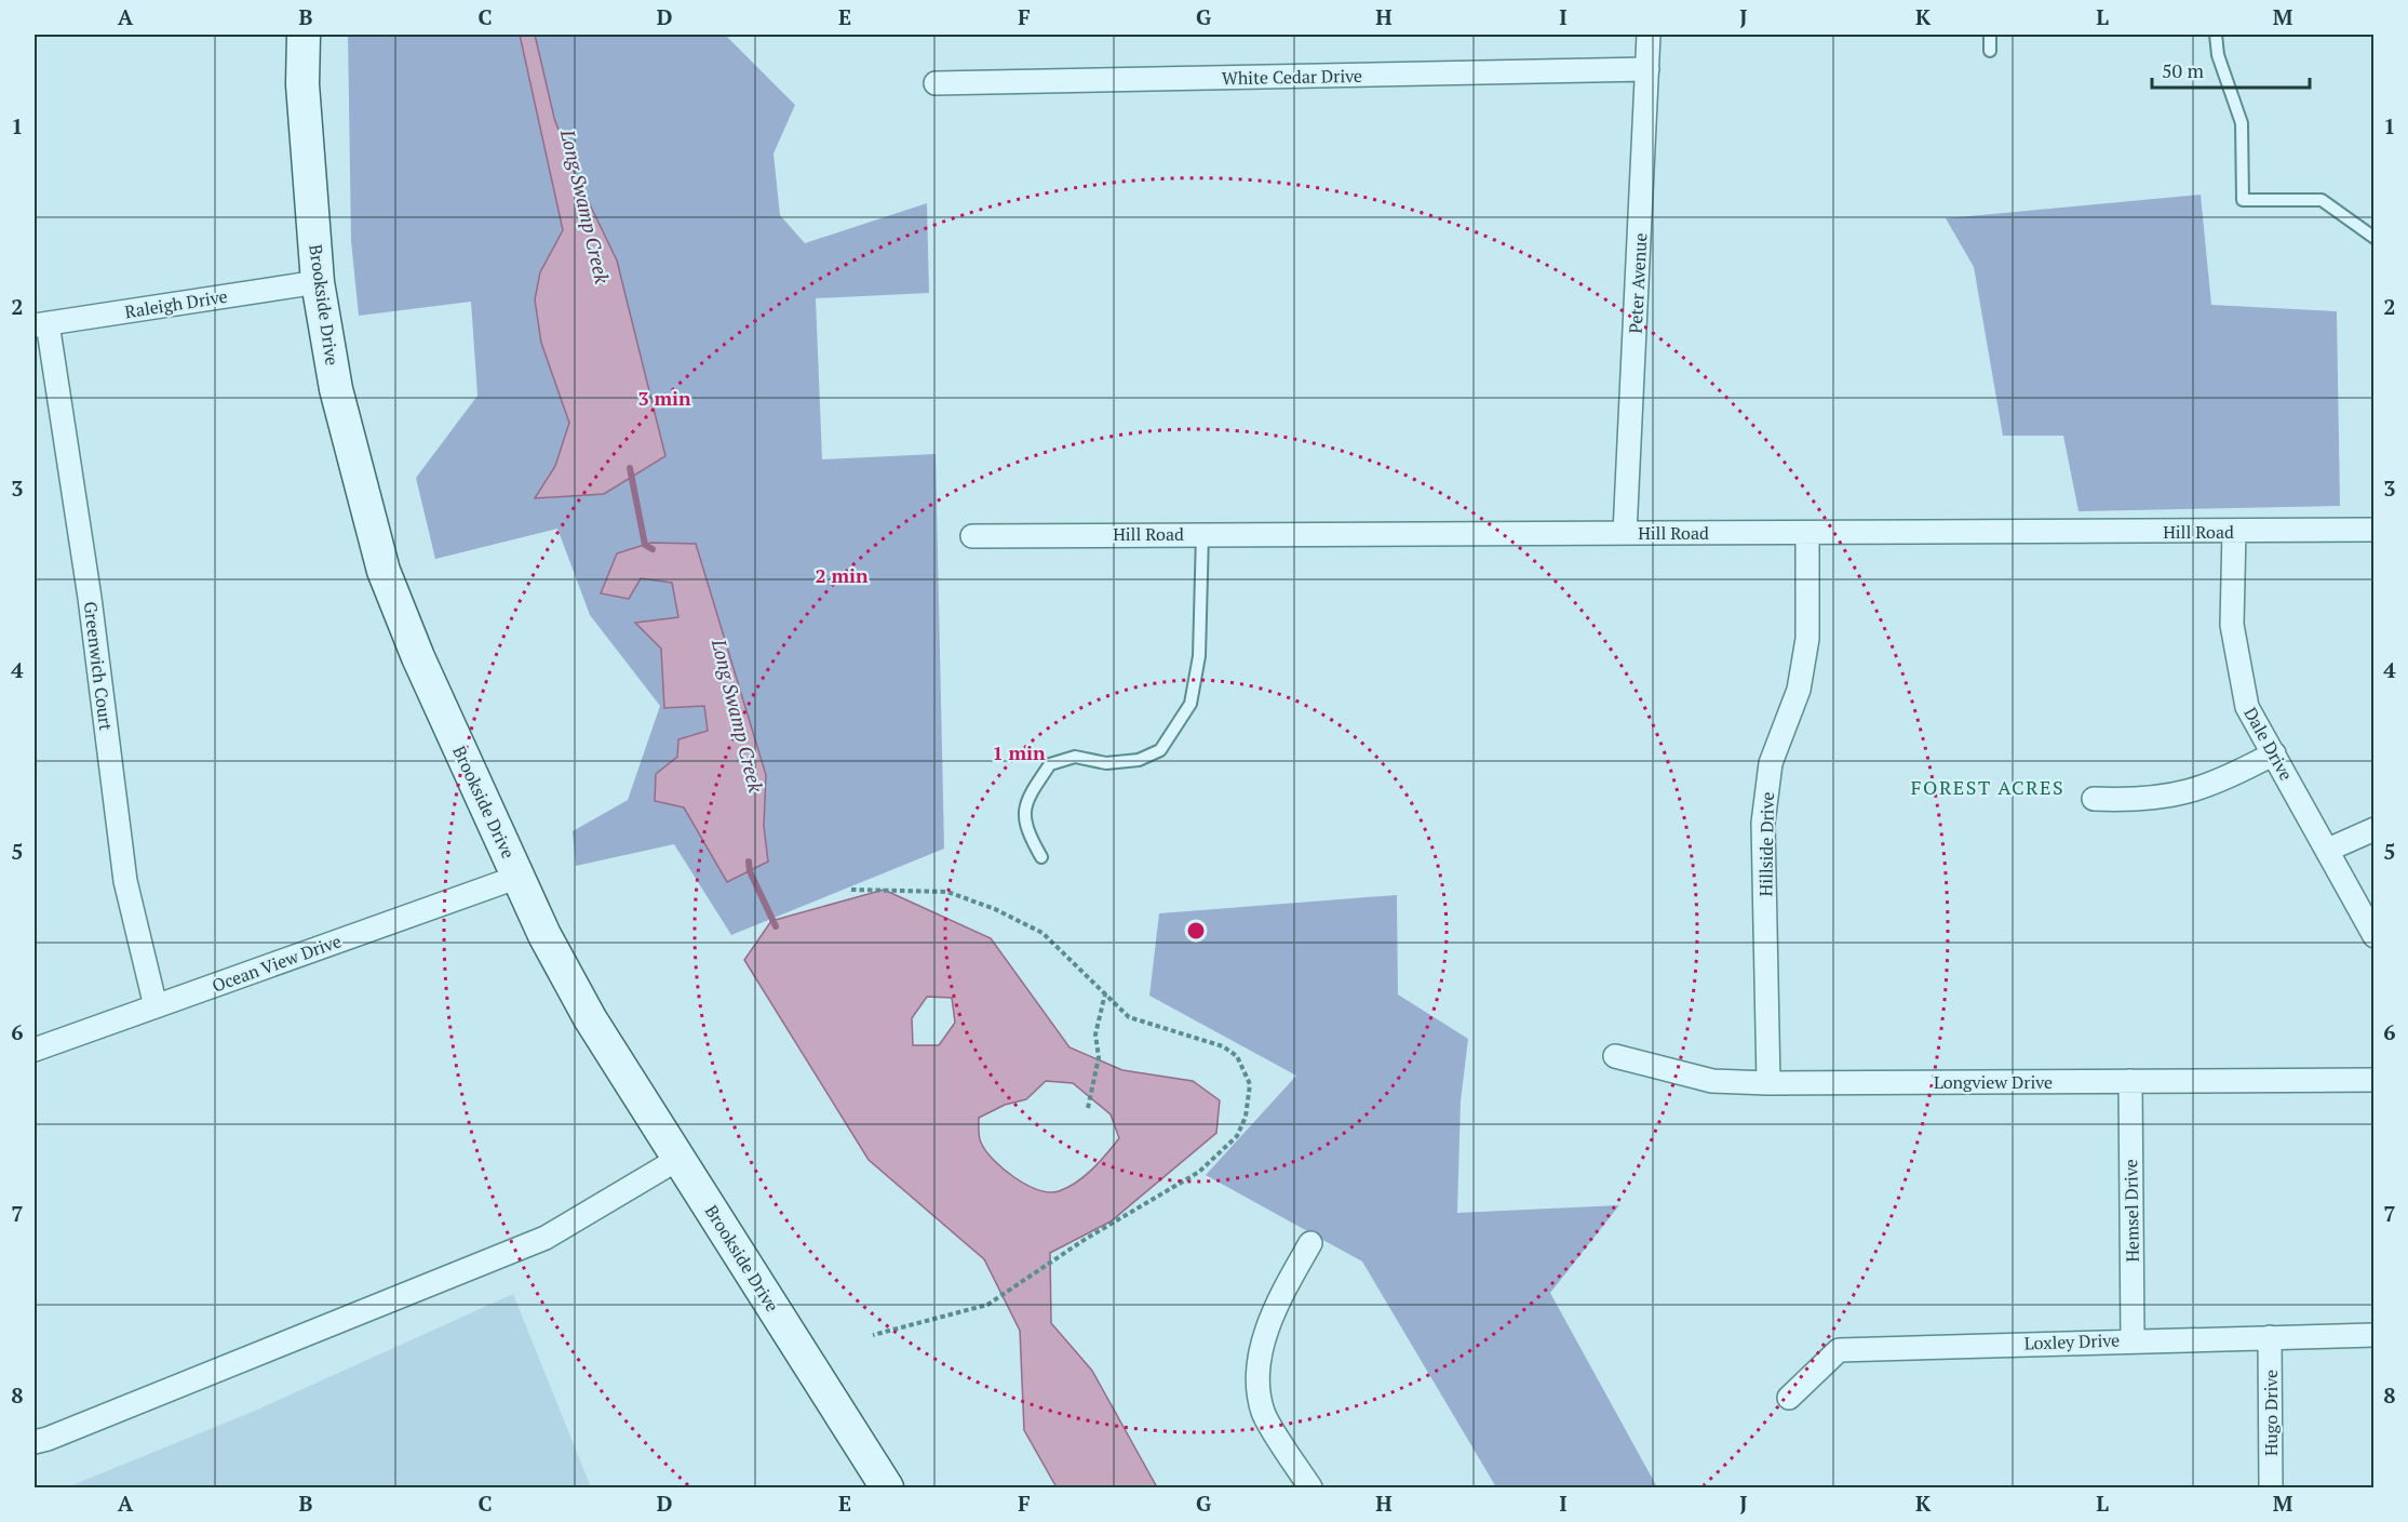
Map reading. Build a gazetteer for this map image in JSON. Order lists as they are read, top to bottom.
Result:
{
  "streets": {
    "street": [
      "White Cedar Drive",
      "Peter Avenue",
      "Raleigh Drive",
      "Brookside Drive",
      "Hill Road",
      "Greenwich Court",
      "Dale Drive",
      "Hillside Drive",
      "Ocean View Drive",
      "Longview Drive",
      "Hemsel Drive",
      "Loxley Drive",
      "Hugo Drive"
    ]
  },
  "crossings": [
    ["White Cedar Drive", "Peter Avenue"],
    ["Peter Avenue", "Hill Road"],
    ["Raleigh Drive", "Brookside Drive"],
    ["Raleigh Drive", "Greenwich Court"],
    ["Brookside Drive", "Ocean View Drive"],
    ["Hill Road", "Dale Drive"],
    ["Hill Road", "Hillside Drive"],
    ["Greenwich Court", "Ocean View Drive"],
    ["Hillside Drive", "Longview Drive"],
    ["Longview Drive", "Hemsel Drive"],
    ["Hemsel Drive", "Loxley Drive"],
    ["Loxley Drive", "Hugo Drive"]
  ],
  "districts": ["FOREST ACRES"],
  "water": ["Long Swamp Creek"],
  "scale_bar": "50 m",
  "grid": {
    "columns": [
      "A",
      "B",
      "C",
      "D",
      "E",
      "F",
      "G",
      "H",
      "I",
      "J",
      "K",
      "L",
      "M"
    ],
    "rows": [
      "1",
      "2",
      "3",
      "4",
      "5",
      "6",
      "7",
      "8"
    ]
  },
  "rings": ["3 min", "2 min", "1 min"]
}
